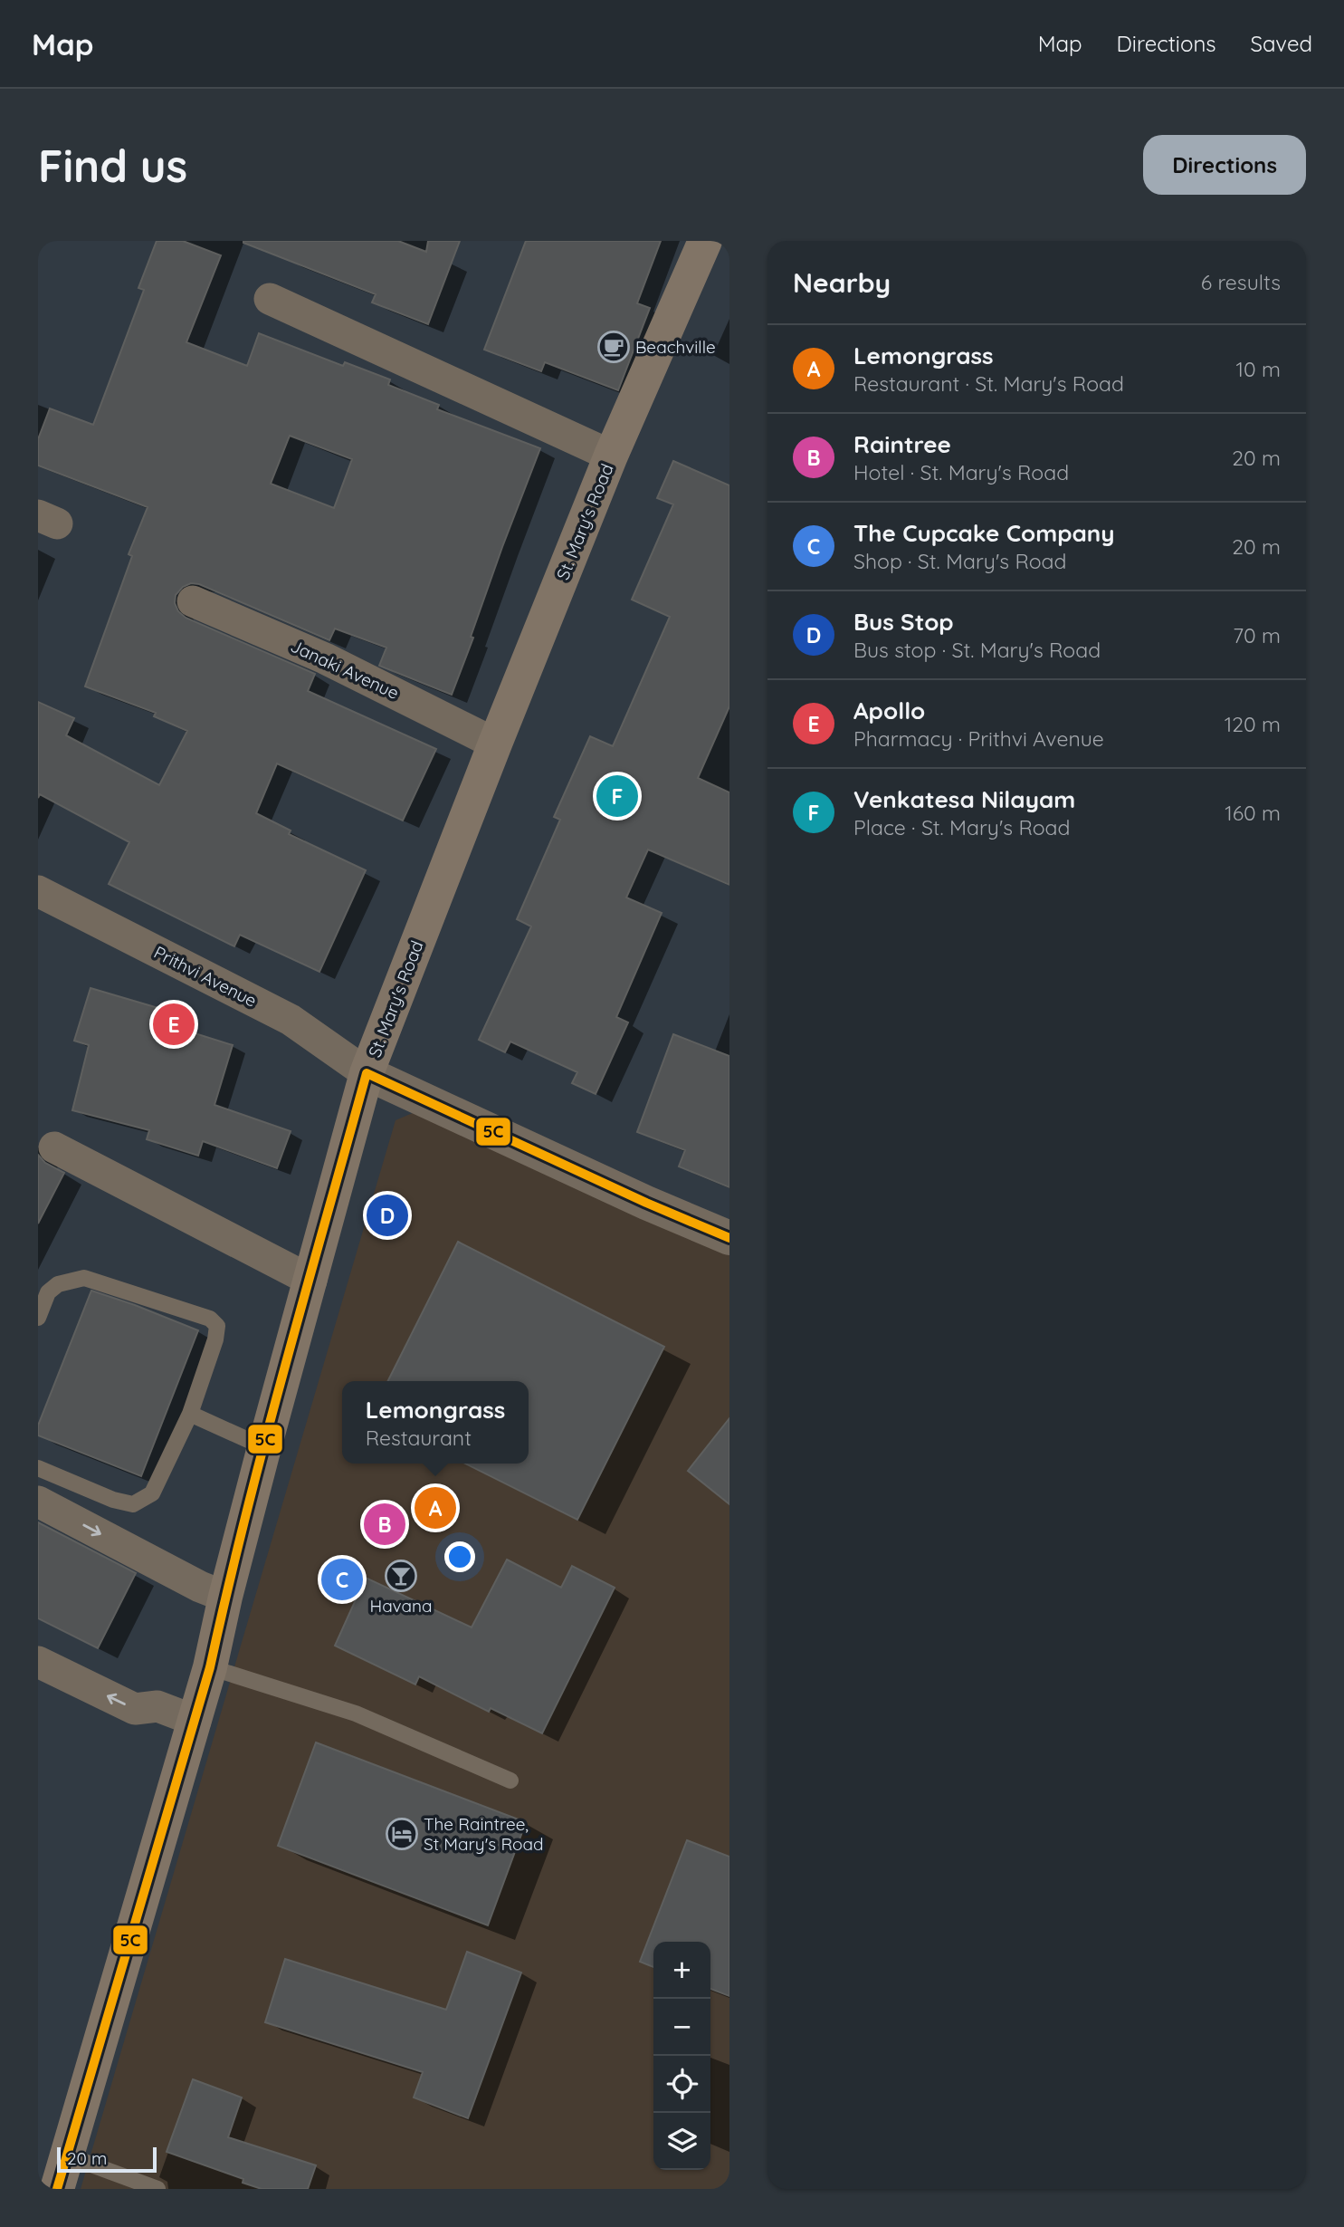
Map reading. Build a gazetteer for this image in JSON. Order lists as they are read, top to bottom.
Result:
{
  "streets": {
    "main road": ["St. Mary's Road"],
    "street": ["Janaki Avenue", "Prithvi Avenue"]
  },
  "crossings": [
    ["St. Mary's Road", "Janaki Avenue"],
    ["St. Mary's Road", "Prithvi Avenue"]
  ],
  "places": {
    "cafe": ["Beachville"],
    "bar": ["Havana"],
    "hotel": ["The Raintree, St Mary's Road"]
  },
  "lines": ["transit line 5C"],
  "scale_bar": "20 m",
  "page": {
    "header": "Map",
    "nav": ["Map", "Directions", "Saved"],
    "buttons": "Directions",
    "title": "Find us",
    "heading": ["Nearby", "6 results"],
    "list": [
      {
        "mark": "A",
        "name": "Lemongrass",
        "note": "Restaurant · St. Mary's Road",
        "value": "10 m"
      },
      {
        "mark": "B",
        "name": "Raintree",
        "note": "Hotel · St. Mary's Road",
        "value": "20 m"
      },
      {
        "mark": "C",
        "name": "The Cupcake Company",
        "note": "Shop · St. Mary's Road",
        "value": "20 m"
      },
      {
        "mark": "D",
        "name": "Bus Stop",
        "note": "Bus stop · St. Mary's Road",
        "value": "70 m"
      },
      {
        "mark": "E",
        "name": "Apollo",
        "note": "Pharmacy · Prithvi Avenue",
        "value": "120 m"
      },
      {
        "mark": "F",
        "name": "Venkatesa Nilayam",
        "note": "Place · St. Mary's Road",
        "value": "160 m"
      }
    ],
    "pins": [
      "F",
      "E",
      "D",
      "A",
      "B",
      "C"
    ],
    "popup": ["Lemongrass", "Restaurant"],
    "map_buttons": ["+", "−"],
    "scale": "20 m"
  }
}
